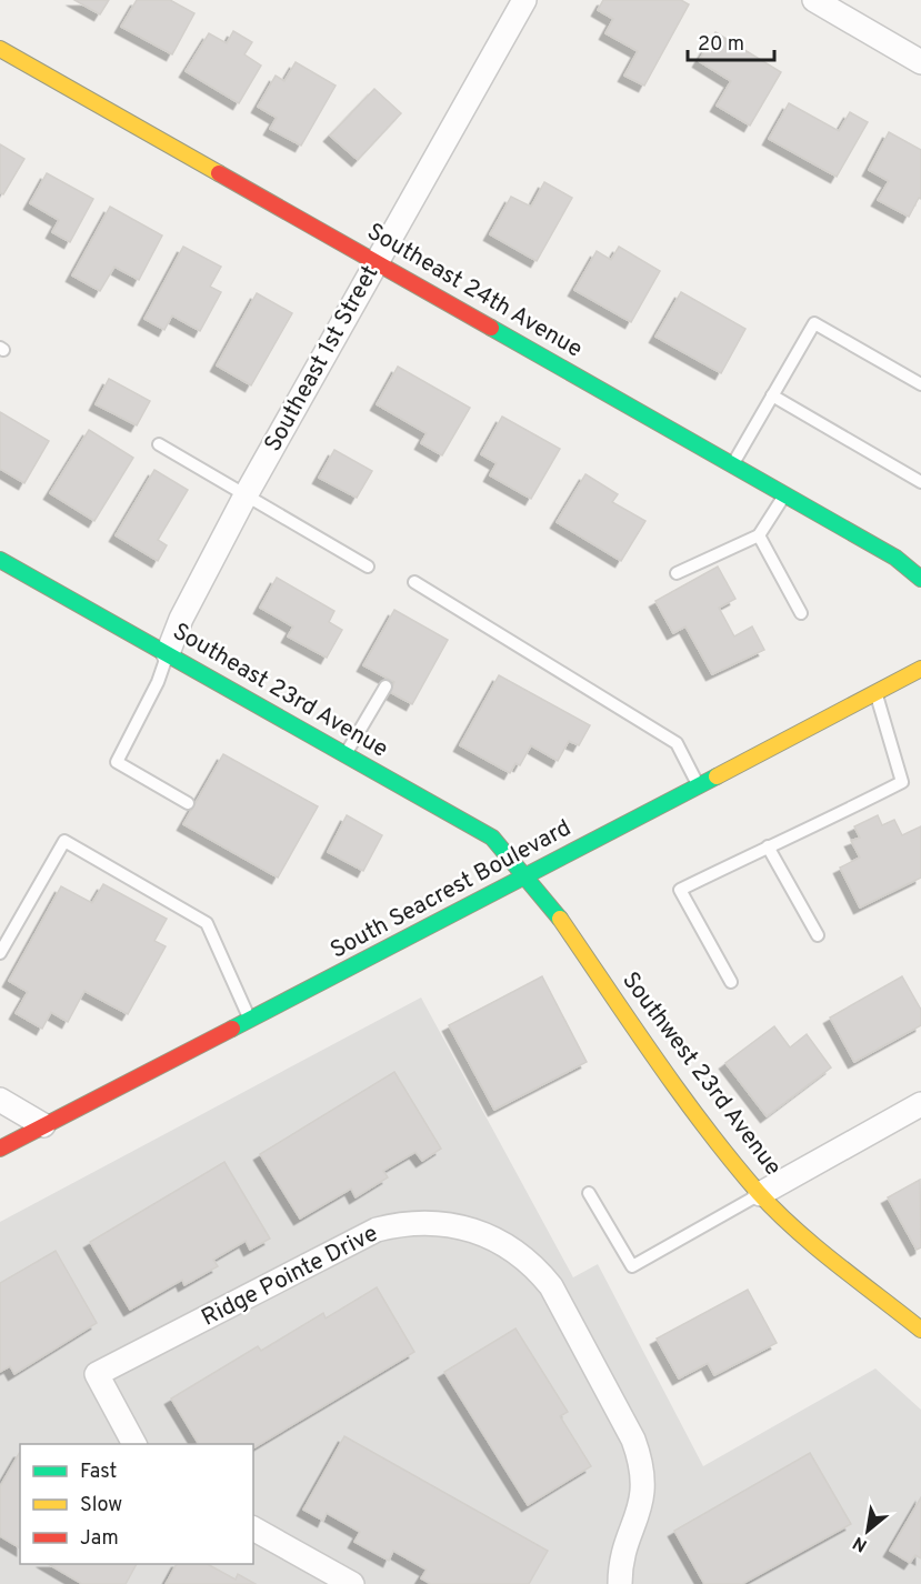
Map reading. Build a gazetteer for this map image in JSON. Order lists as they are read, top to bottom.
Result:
{
  "streets": {
    "street": [
      "Southeast 24th Avenue",
      "Southeast 1st Street",
      "Southeast 23rd Avenue",
      "South Seacrest Boulevard",
      "Southwest 23rd Avenue",
      "Ridge Pointe Drive"
    ]
  },
  "crossings": [
    ["Southeast 24th Avenue", "Southeast 1st Street"],
    ["Southeast 1st Street", "Southeast 23rd Avenue"],
    ["Southeast 23rd Avenue", "South Seacrest Boulevard"],
    ["Southeast 23rd Avenue", "Southwest 23rd Avenue"],
    ["South Seacrest Boulevard", "Southwest 23rd Avenue"]
  ],
  "legend": ["Fast", "Slow", "Jam"],
  "scale_bar": "20 m",
  "north": "bottom left"
}
